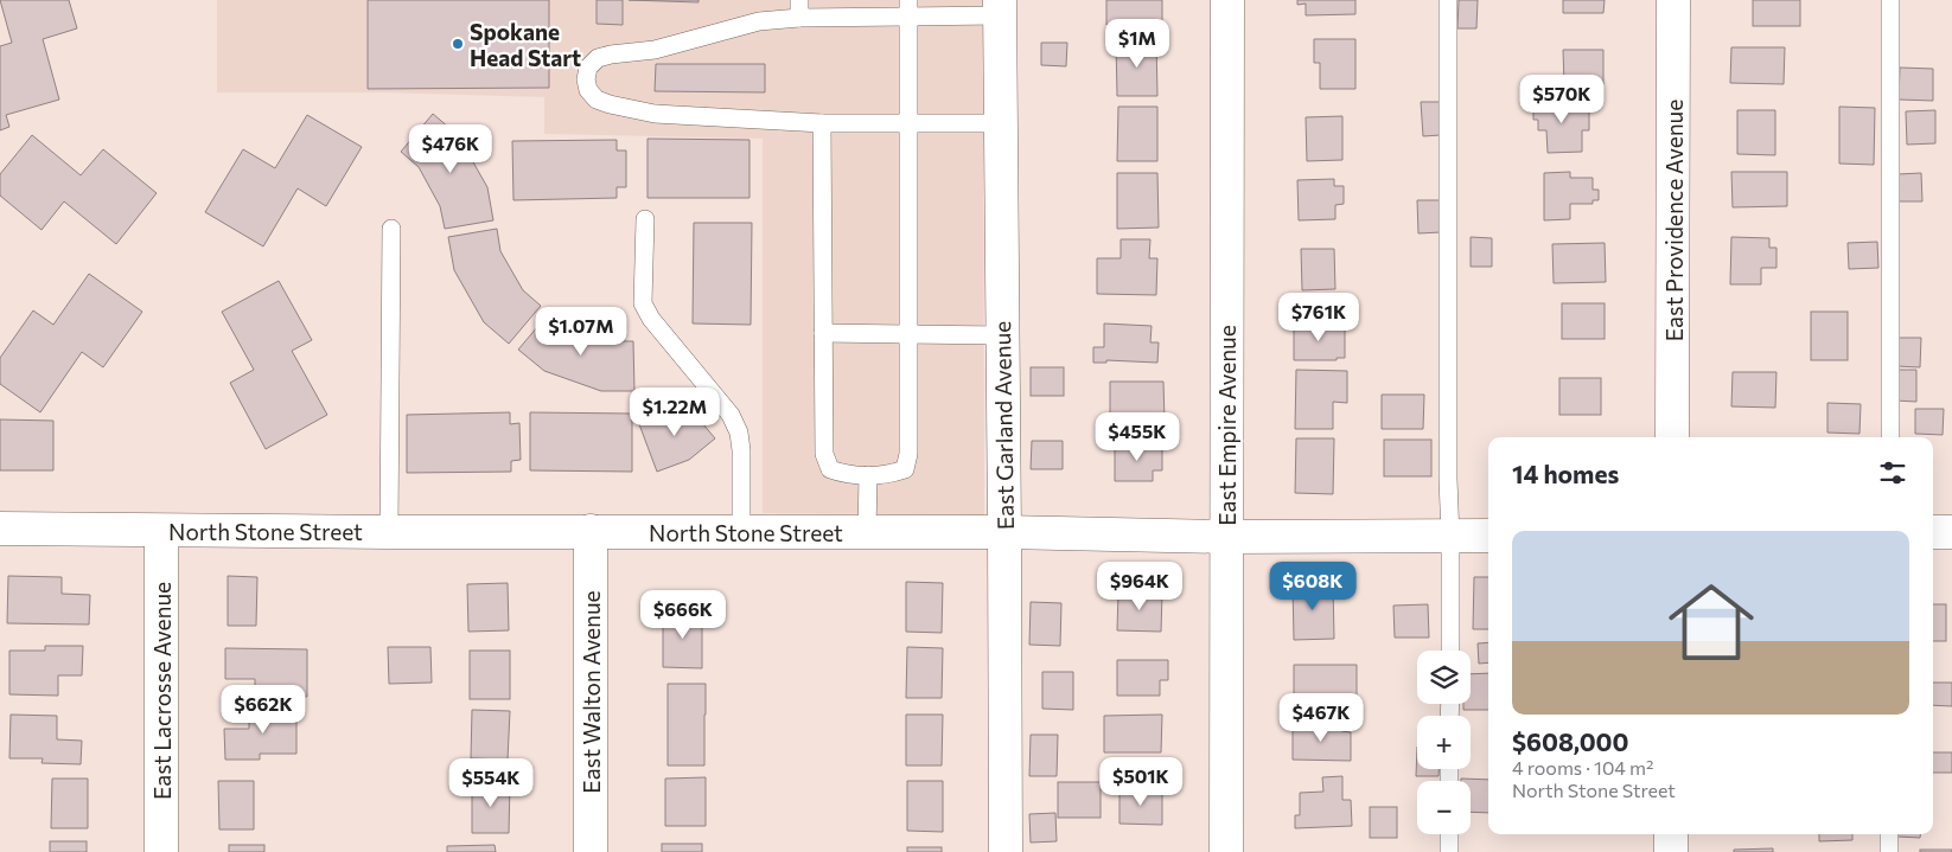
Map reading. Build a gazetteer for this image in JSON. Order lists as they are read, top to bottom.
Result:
{
  "streets": {
    "street": [
      "East Providence Avenue",
      "East Garland Avenue",
      "East Empire Avenue",
      "North Stone Street",
      "East Lacrosse Avenue",
      "East Walton Avenue"
    ]
  },
  "crossings": [
    ["East Garland Avenue", "North Stone Street"],
    ["East Empire Avenue", "North Stone Street"],
    ["North Stone Street", "East Lacrosse Avenue"],
    ["North Stone Street", "East Walton Avenue"]
  ],
  "places": ["Spokane Head Start"],
  "page": {
    "price": [
      "$1M",
      "$570K",
      "$476K",
      "$761K",
      "$1.07M",
      "$1.22M",
      "$455K",
      "$964K",
      "$608K",
      "$666K",
      "$662K",
      "$467K",
      "$501K",
      "$554K"
    ],
    "heading": "14 homes",
    "list": [
      {
        "name": "$608,000",
        "note": "4 rooms · 104 m² · North Stone Street"
      }
    ],
    "map_buttons": ["+", "−"]
  }
}
